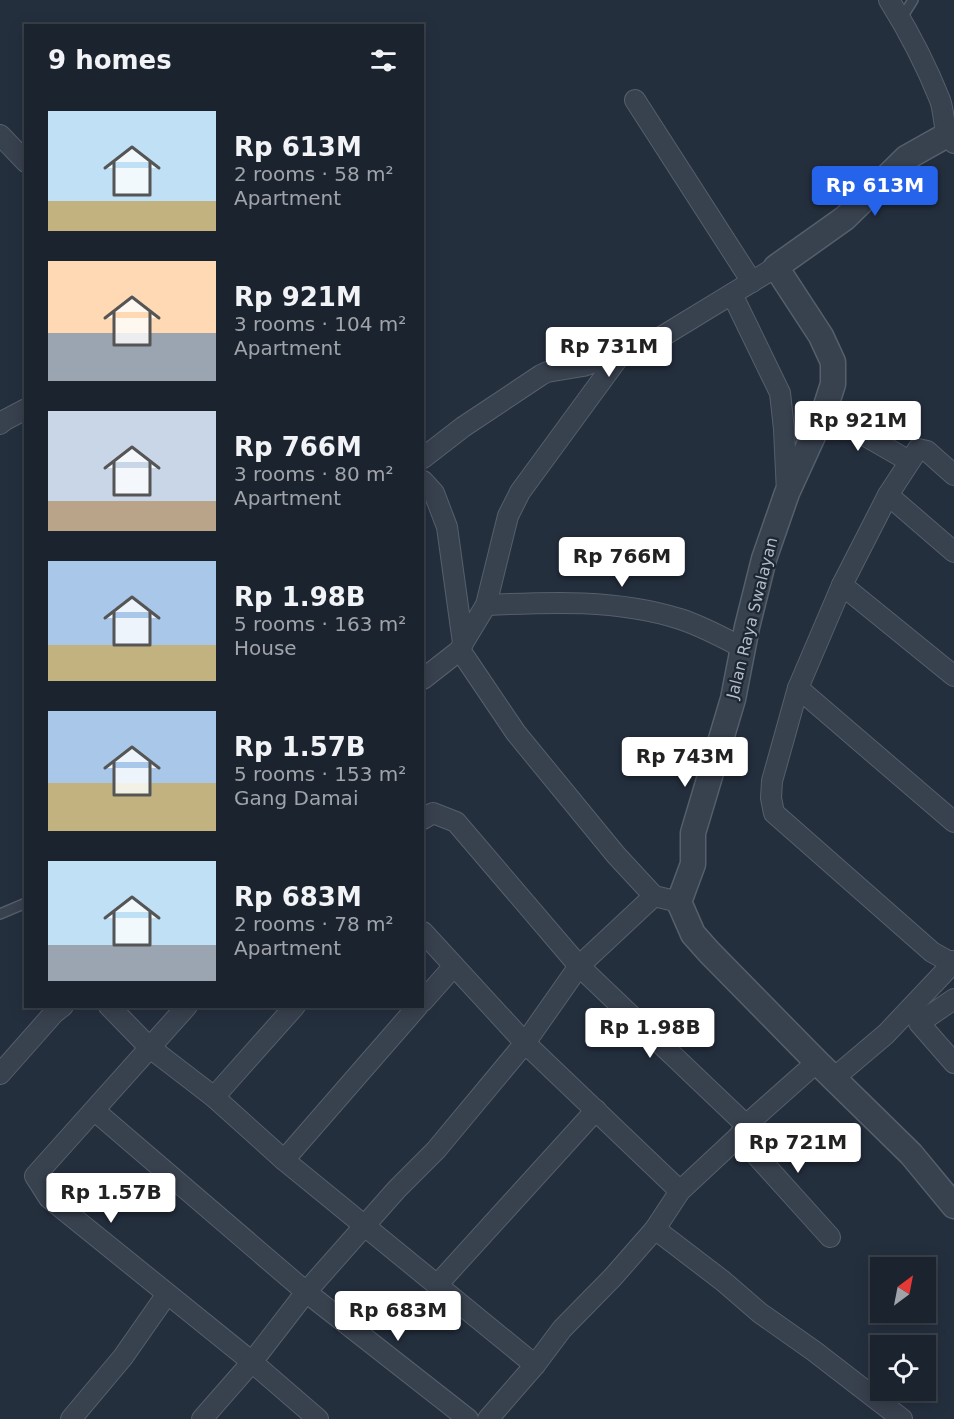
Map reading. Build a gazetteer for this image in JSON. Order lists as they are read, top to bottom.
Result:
{
  "streets": {
    "street": ["Jalan Raya Swalayan"]
  },
  "north": "top right",
  "page": {
    "heading": "9 homes",
    "list": [
      {
        "name": "Rp 613M",
        "note": "2 rooms · 58 m² · Apartment"
      },
      {
        "name": "Rp 921M",
        "note": "3 rooms · 104 m² · Apartment"
      },
      {
        "name": "Rp 766M",
        "note": "3 rooms · 80 m² · Apartment"
      },
      {
        "name": "Rp 1.98B",
        "note": "5 rooms · 163 m² · House"
      },
      {
        "name": "Rp 1.57B",
        "note": "5 rooms · 153 m² · Gang Damai"
      },
      {
        "name": "Rp 683M",
        "note": "2 rooms · 78 m² · Apartment"
      }
    ],
    "price": [
      "Rp 613M",
      "Rp 731M",
      "Rp 921M",
      "Rp 766M",
      "Rp 743M",
      "Rp 1.98B",
      "Rp 721M",
      "Rp 1.57B",
      "Rp 683M"
    ]
  }
}
